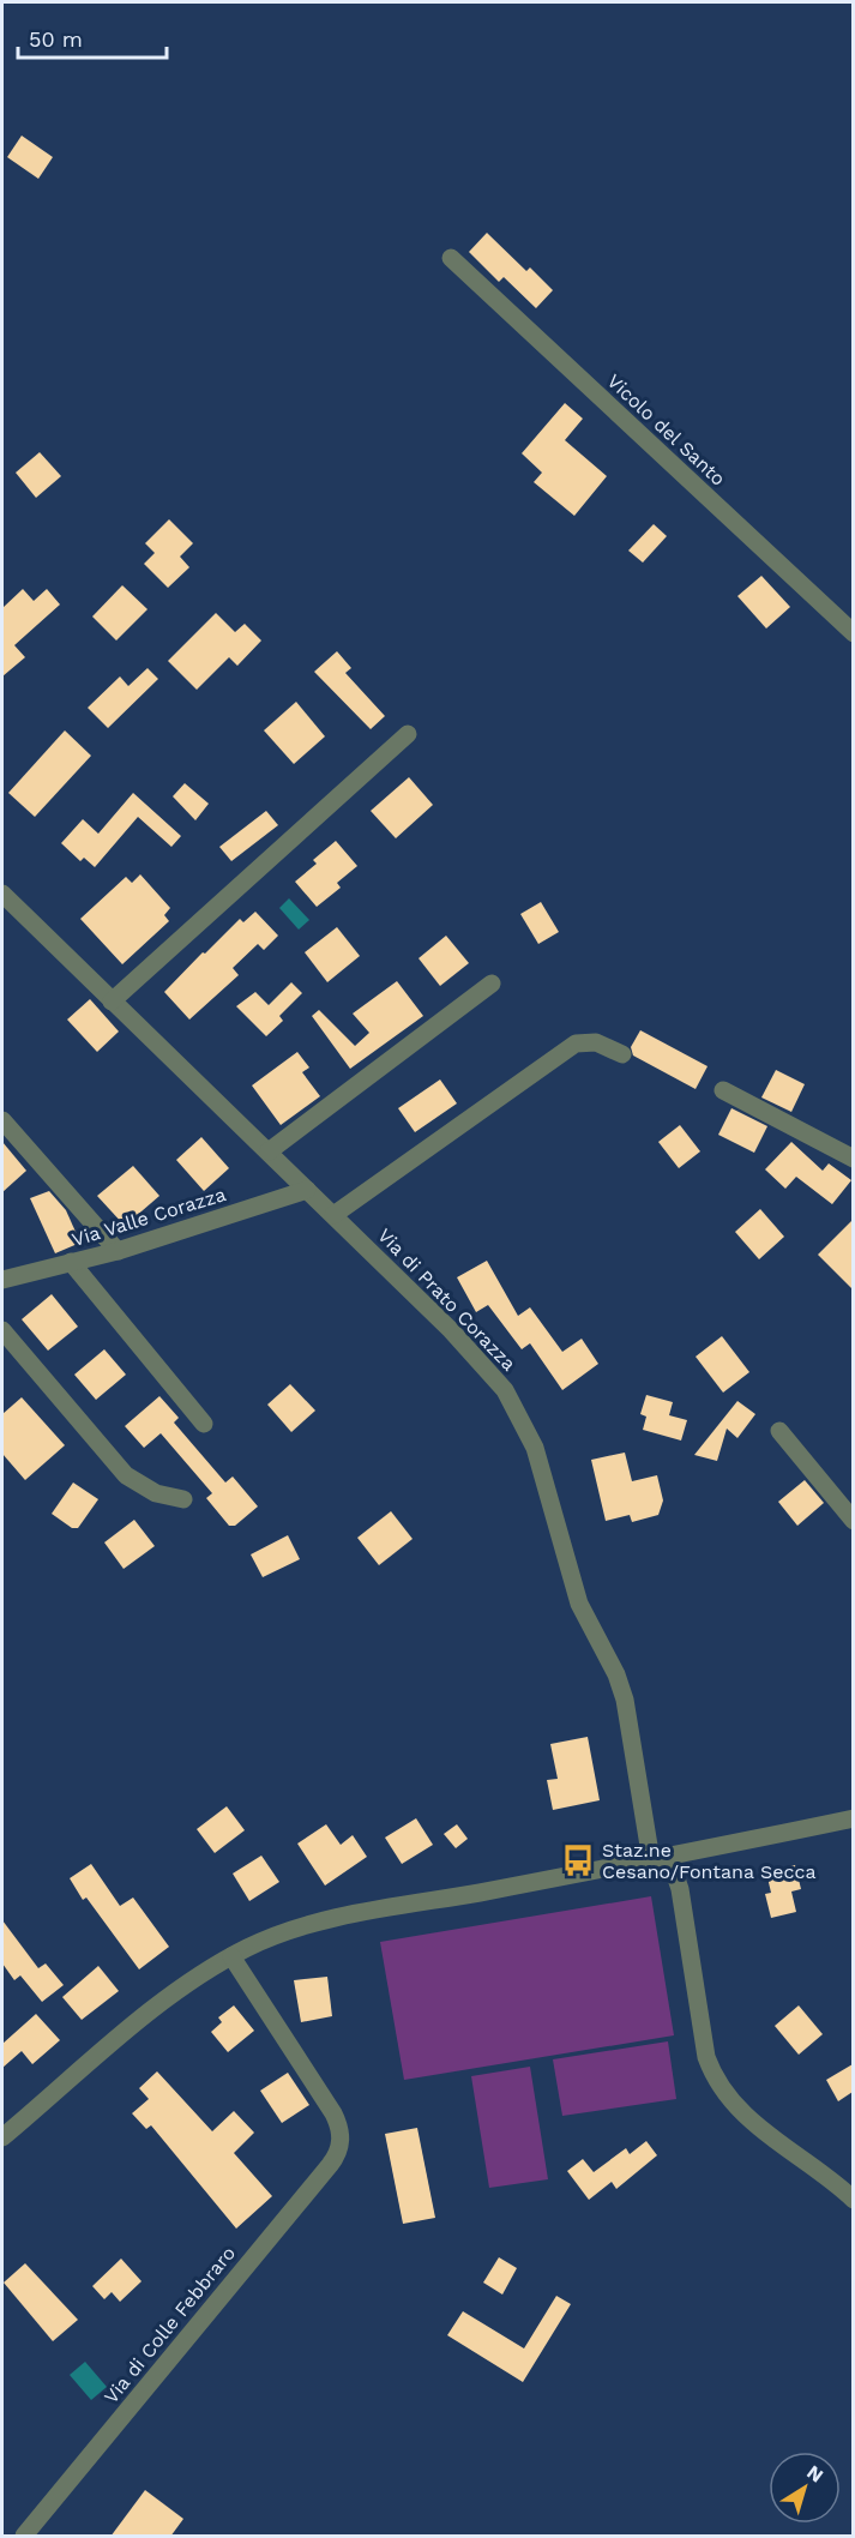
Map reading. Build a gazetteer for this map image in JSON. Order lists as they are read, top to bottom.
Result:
{
  "streets": {
    "street": [
      "Vicolo del Santo",
      "Via Valle Corazza",
      "Via di Prato Corazza",
      "Via di Colle Febbraro"
    ]
  },
  "crossings": [
    ["Via Valle Corazza", "Via di Prato Corazza"]
  ],
  "places": {
    "bus stop": ["Staz.ne Cesano/Fontana Secca"]
  },
  "scale_bar": "50 m",
  "north": "top right"
}
